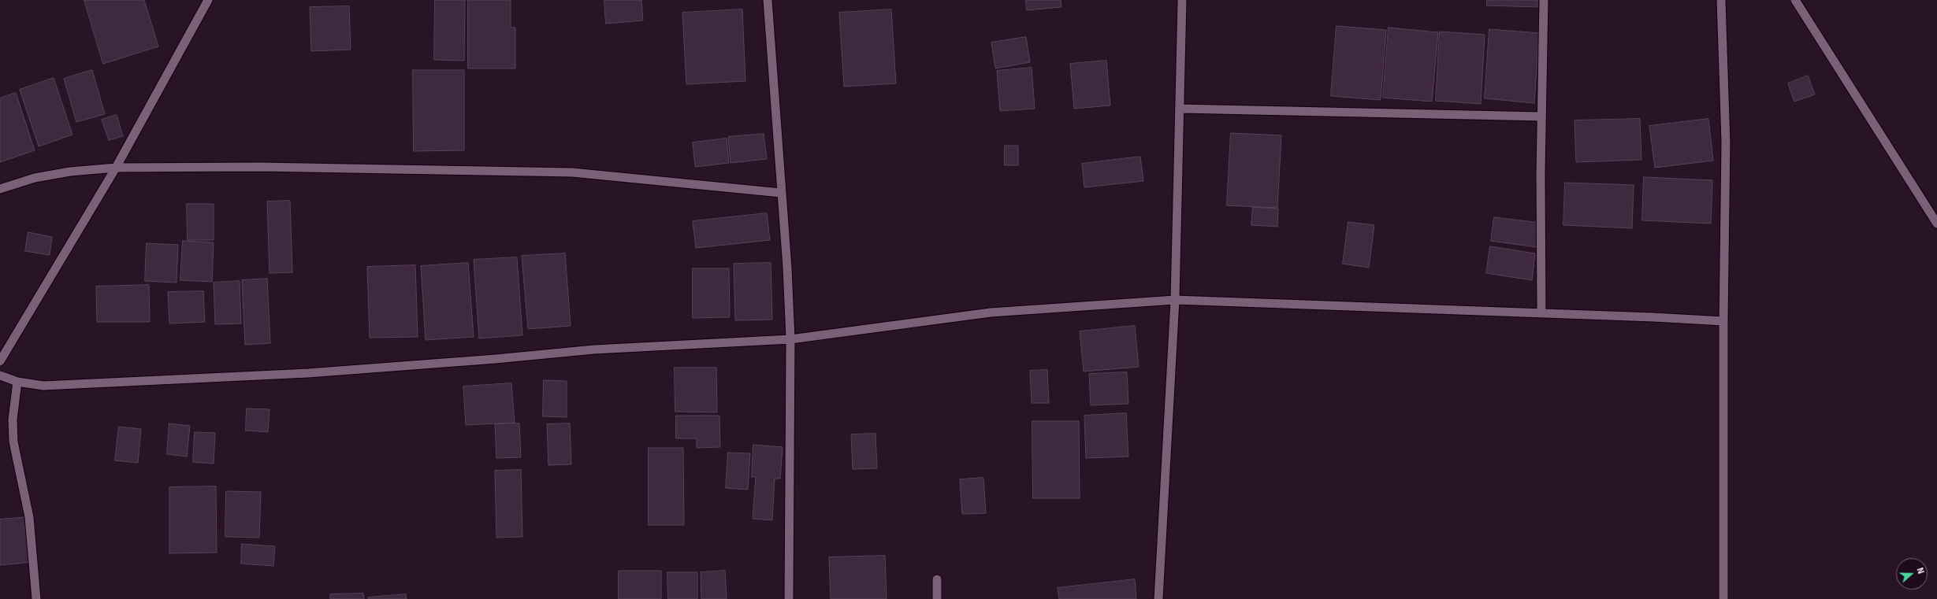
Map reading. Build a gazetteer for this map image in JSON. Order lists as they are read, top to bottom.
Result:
{
  "north": "right"
}
